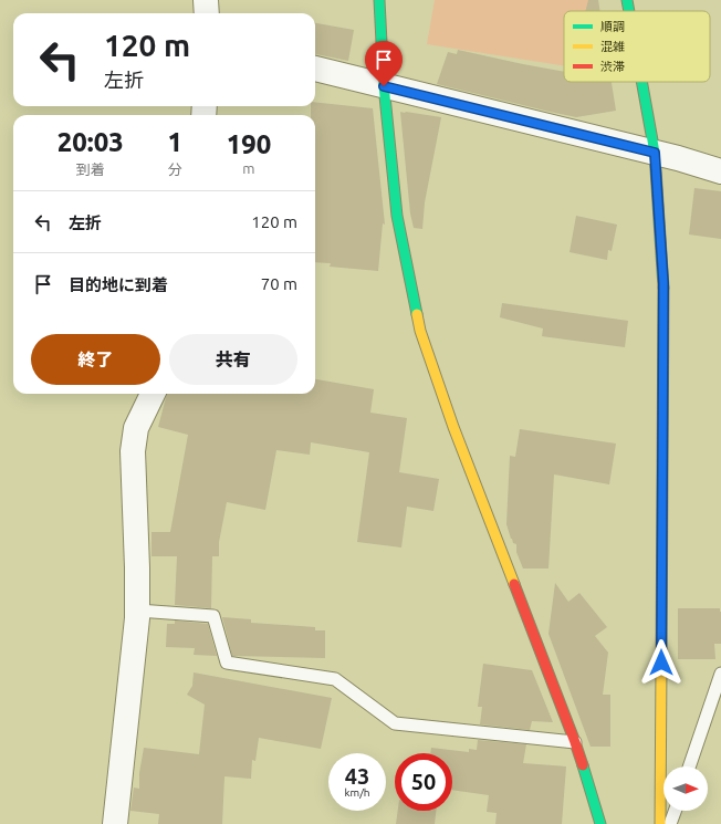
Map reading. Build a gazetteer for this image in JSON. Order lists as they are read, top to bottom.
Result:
{
  "legend": ["順調", "混雑", "渋滞"],
  "north": "right",
  "page": {
    "turn": ["120 m", "左折"],
    "eta": [
      "20:03",
      "到着",
      "1",
      "分",
      "190",
      "m"
    ],
    "list": [
      {
        "name": "左折",
        "value": "120 m"
      },
      {
        "name": "目的地に到着",
        "value": "70 m"
      }
    ],
    "buttons": ["終了", "共有"],
    "speed": "43 km/h",
    "limit": "50"
  }
}
